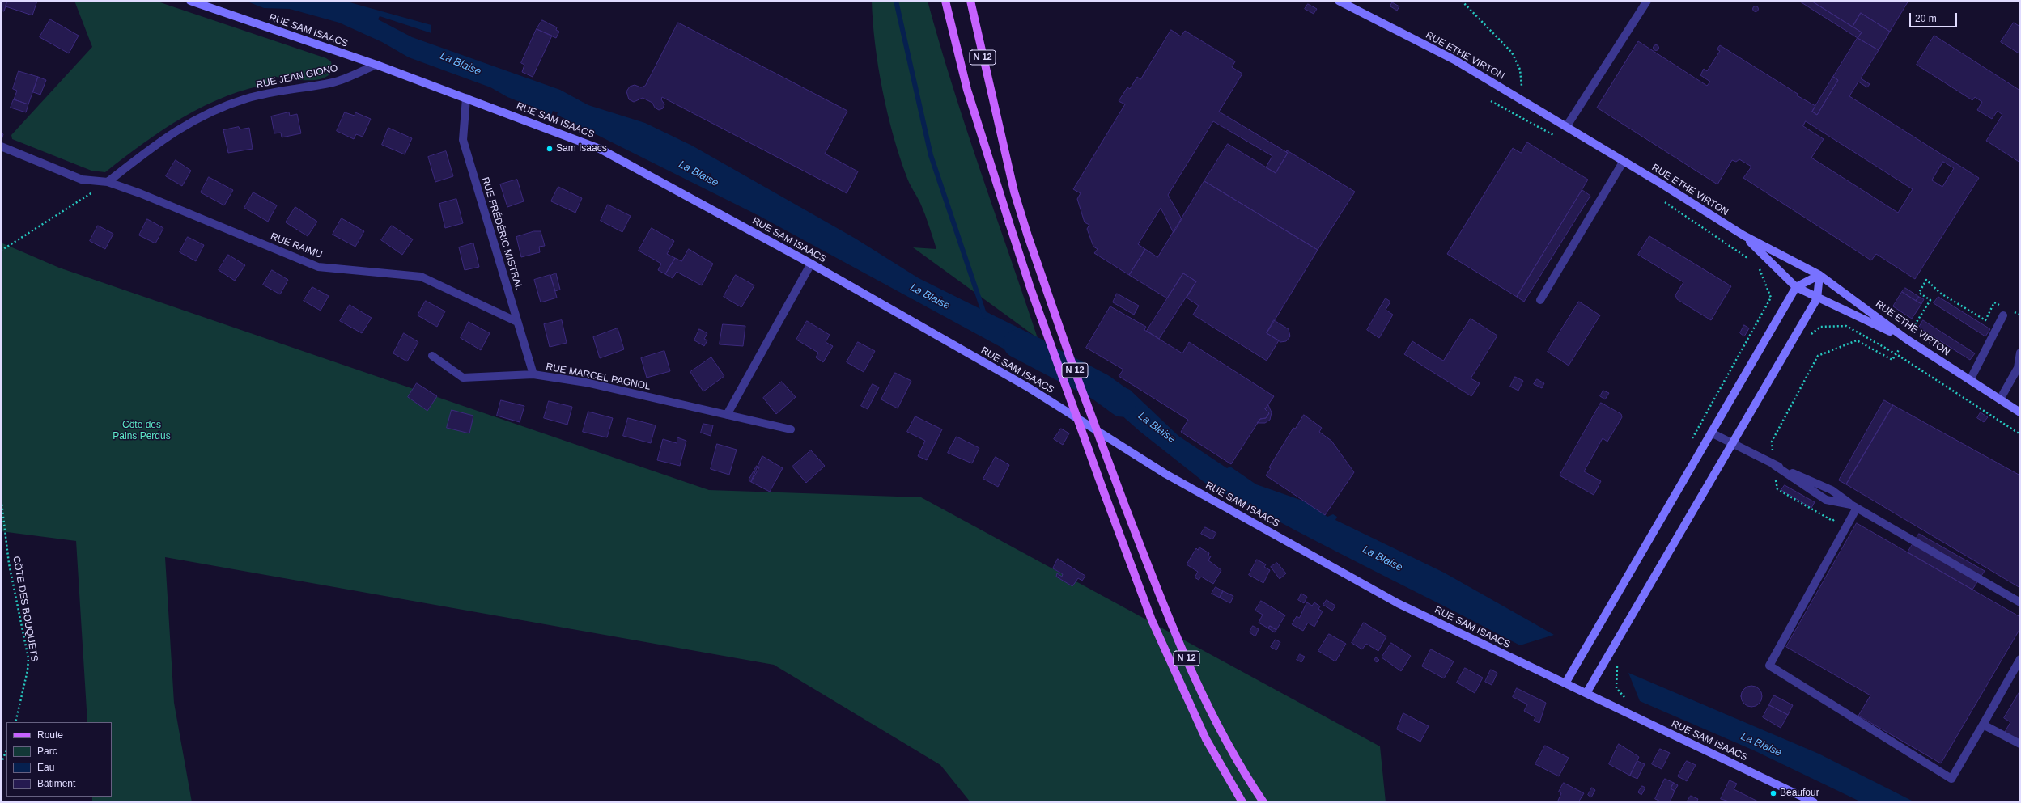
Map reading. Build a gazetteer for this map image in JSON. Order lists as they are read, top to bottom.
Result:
{
  "streets": {
    "main road": ["RUE SAM ISAACS", "RUE ETHE VIRTON", "N 12"],
    "street": [
      "RUE JEAN GIONO",
      "RUE FRÉDÉRIC MISTRAL",
      "RUE RAIMU",
      "RUE MARCEL PAGNOL"
    ],
    "path": ["CÔTE DES BOUQUETS"]
  },
  "crossings": [
    ["RUE SAM ISAACS", "RUE JEAN GIONO"],
    ["RUE SAM ISAACS", "RUE FRÉDÉRIC MISTRAL"],
    ["RUE JEAN GIONO", "RUE RAIMU"],
    ["RUE FRÉDÉRIC MISTRAL", "RUE RAIMU"],
    ["RUE FRÉDÉRIC MISTRAL", "RUE MARCEL PAGNOL"]
  ],
  "water": ["La Blaise"],
  "parks": ["Côte des Pains Perdus"],
  "places": ["Sam Isaacs", "Beaufour"],
  "legend": [
    "Route",
    "Parc",
    "Eau",
    "Bâtiment"
  ],
  "scale_bar": "20 m"
}
